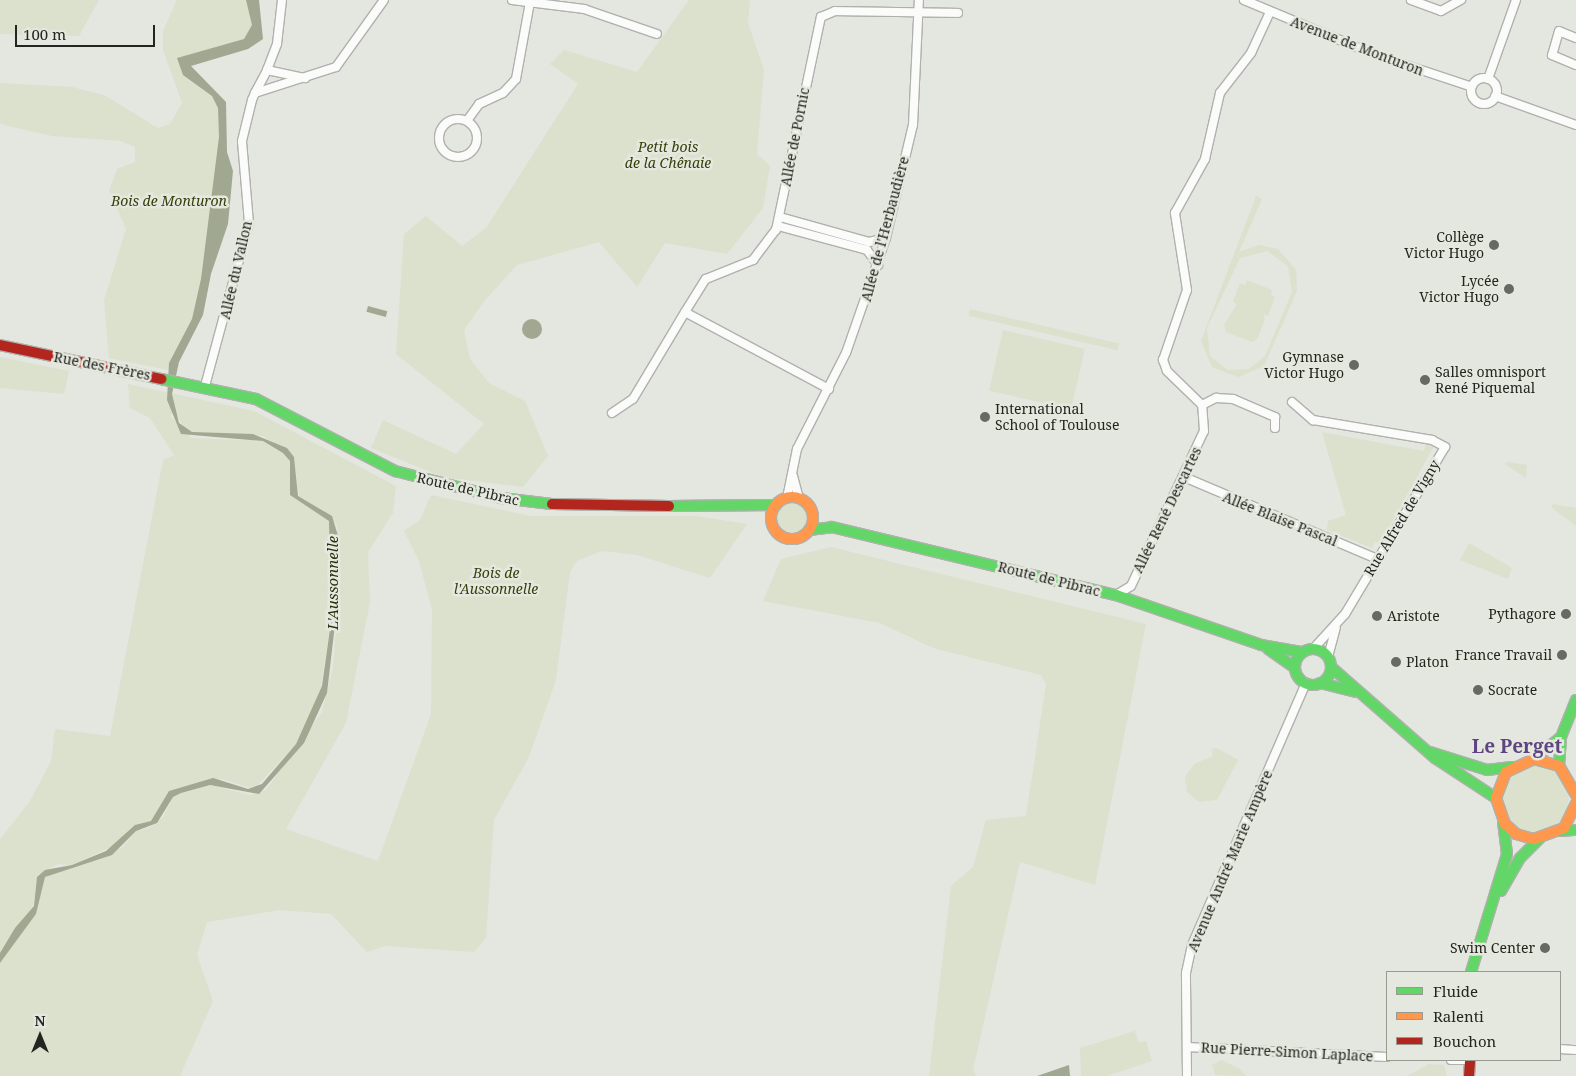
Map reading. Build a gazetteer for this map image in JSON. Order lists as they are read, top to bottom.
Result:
{
  "streets": {
    "main road": ["Rue des Frères", "Route de Pibrac"],
    "street": [
      "Avenue de Monturon",
      "Allée de Pornic",
      "Allée de l'Herbaudière",
      "Allée du Vallon",
      "Allée René Descartes",
      "Rue Alfred de Vigny",
      "Allée Blaise Pascal",
      "Avenue André Marie Ampère",
      "Rue Pierre-Simon Laplace"
    ]
  },
  "crossings": [
    ["Allée de Pornic", "Allée de l'Herbaudière"],
    ["Allée de l'Herbaudière", "Route de Pibrac"],
    ["Allée du Vallon", "Rue des Frères"],
    ["Allée du Vallon", "Route de Pibrac"],
    ["Rue des Frères", "Route de Pibrac"],
    ["Route de Pibrac", "Allée René Descartes"],
    ["Route de Pibrac", "Rue Alfred de Vigny"],
    ["Route de Pibrac", "Avenue André Marie Ampère"],
    ["Allée René Descartes", "Allée Blaise Pascal"],
    ["Rue Alfred de Vigny", "Allée Blaise Pascal"],
    ["Rue Alfred de Vigny", "Avenue André Marie Ampère"],
    ["Avenue André Marie Ampère", "Rue Pierre-Simon Laplace"]
  ],
  "districts": ["Le Perget"],
  "water": ["L'Aussonnelle"],
  "parks": ["Petit bois de la Chênaie", "Bois de Monturon", "Bois de l'Aussonnelle"],
  "places": [
    "Collège Victor Hugo",
    "Lycée Victor Hugo",
    "Gymnase Victor Hugo",
    "Salles omnisport René Piquemal",
    "International School of Toulouse",
    "Pythagore",
    "Aristote",
    "France Travail",
    "Platon",
    "Socrate",
    "Swim Center"
  ],
  "legend": ["Fluide", "Ralenti", "Bouchon"],
  "scale_bar": "100 m",
  "north": "top"
}
